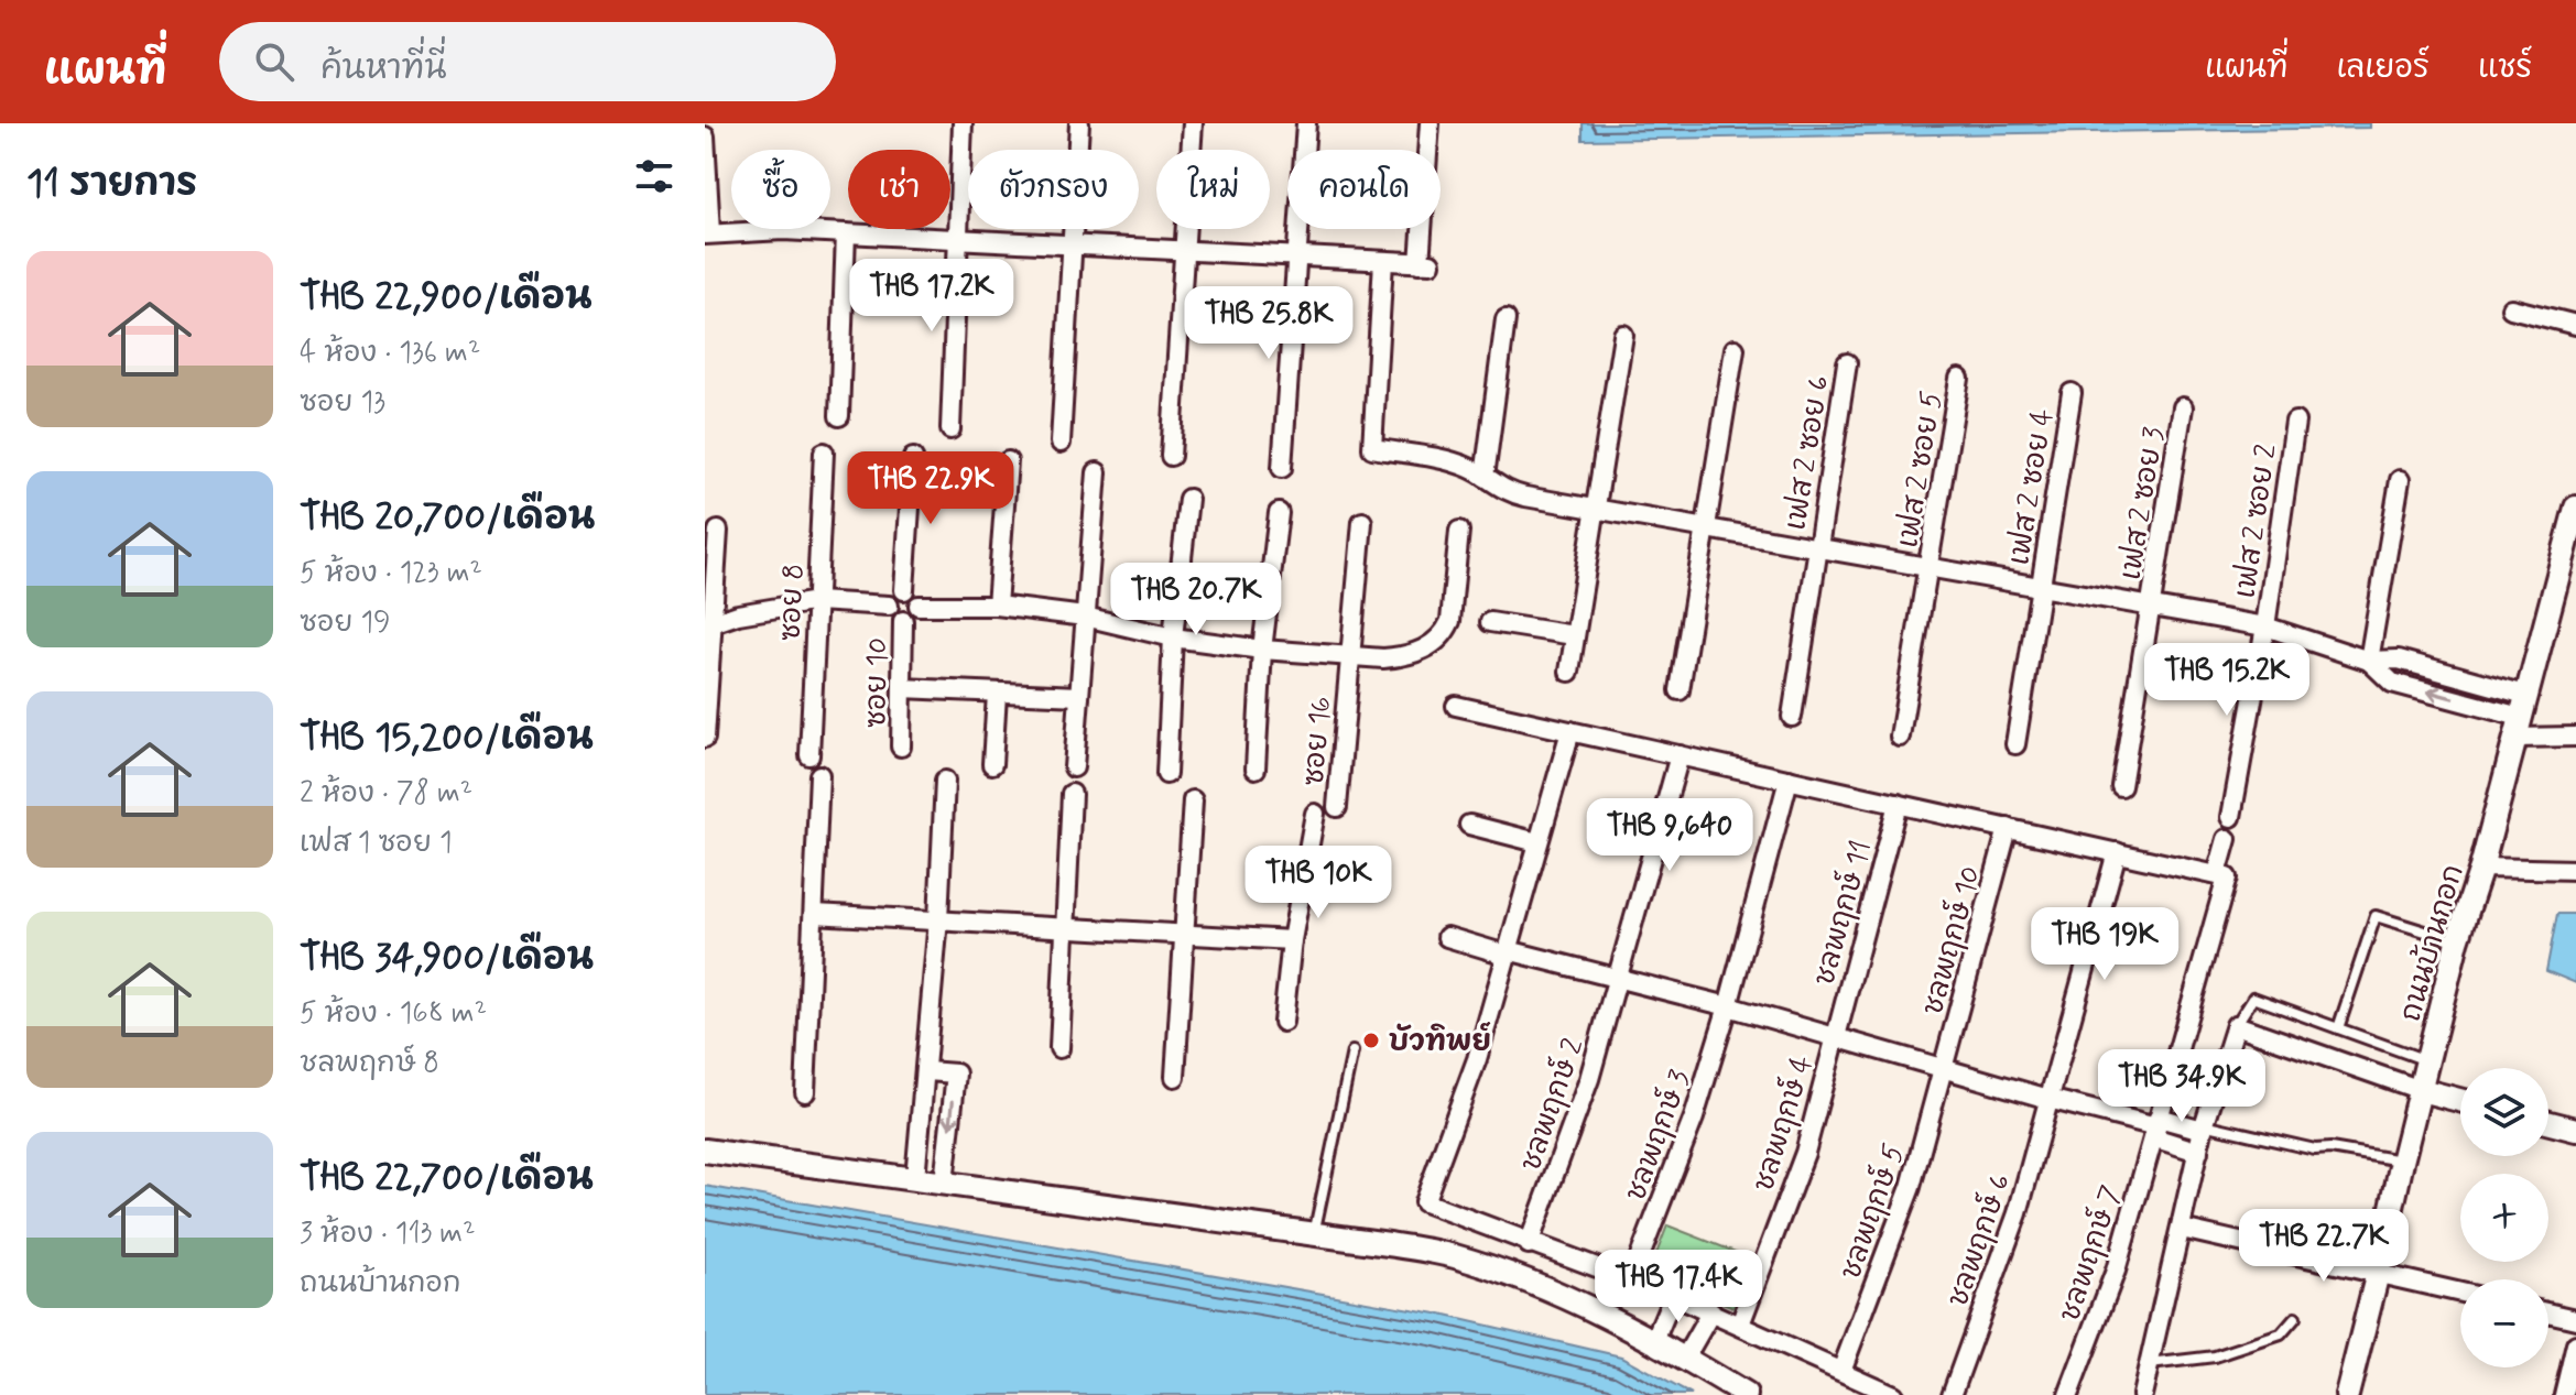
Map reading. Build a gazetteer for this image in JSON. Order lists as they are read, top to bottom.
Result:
{
  "streets": {
    "street": [
      "เฟส 2 ซอย 6",
      "เฟส 2 ซอย 5",
      "เฟส 2 ซอย 4",
      "เฟส 2 ซอย 3",
      "เฟส 2 ซอย 2",
      "ซอย 8",
      "ซอย 10",
      "ซอย 16",
      "ชลพฤกษ์ 11",
      "ชลพฤกษ์ 10",
      "ถนนบ้านกอก",
      "ชลพฤกษ์ 2",
      "ชลพฤกษ์ 4",
      "ชลพฤกษ์ 3",
      "ชลพฤกษ์ 5",
      "ชลพฤกษ์ 6",
      "ชลพฤกษ์ 7"
    ]
  },
  "crossings": [
    ["ชลพฤกษ์ 11", "ชลพฤกษ์ 4"],
    ["ชลพฤกษ์ 10", "ชลพฤกษ์ 5"]
  ],
  "places": ["บัวทิพย์"],
  "page": {
    "header": "แผนที่",
    "search": "ค้นหาที่นี่",
    "nav": ["แผนที่", "เลเยอร์", "แชร์"],
    "heading": "11 รายการ",
    "chip": [
      "ซื้อ",
      "เช่า",
      "ตัวกรอง",
      "ใหม่",
      "คอนโด"
    ],
    "list": [
      {
        "name": "THB 22,900/เดือน",
        "note": "4 ห้อง · 136 m² · ซอย 13"
      },
      {
        "name": "THB 20,700/เดือน",
        "note": "5 ห้อง · 123 m² · ซอย 19"
      },
      {
        "name": "THB 15,200/เดือน",
        "note": "2 ห้อง · 78 m² · เฟส 1 ซอย 1"
      },
      {
        "name": "THB 34,900/เดือน",
        "note": "5 ห้อง · 168 m² · ชลพฤกษ์ 8"
      },
      {
        "name": "THB 22,700/เดือน",
        "note": "3 ห้อง · 113 m² · ถนนบ้านกอก"
      }
    ],
    "price": [
      "THB 17.2K",
      "THB 25.8K",
      "THB 22.9K",
      "THB 20.7K",
      "THB 15.2K",
      "THB 9,640",
      "THB 10K",
      "THB 19K",
      "THB 34.9K",
      "THB 22.7K",
      "THB 17.4K"
    ],
    "map_buttons": ["+", "−"]
  }
}
